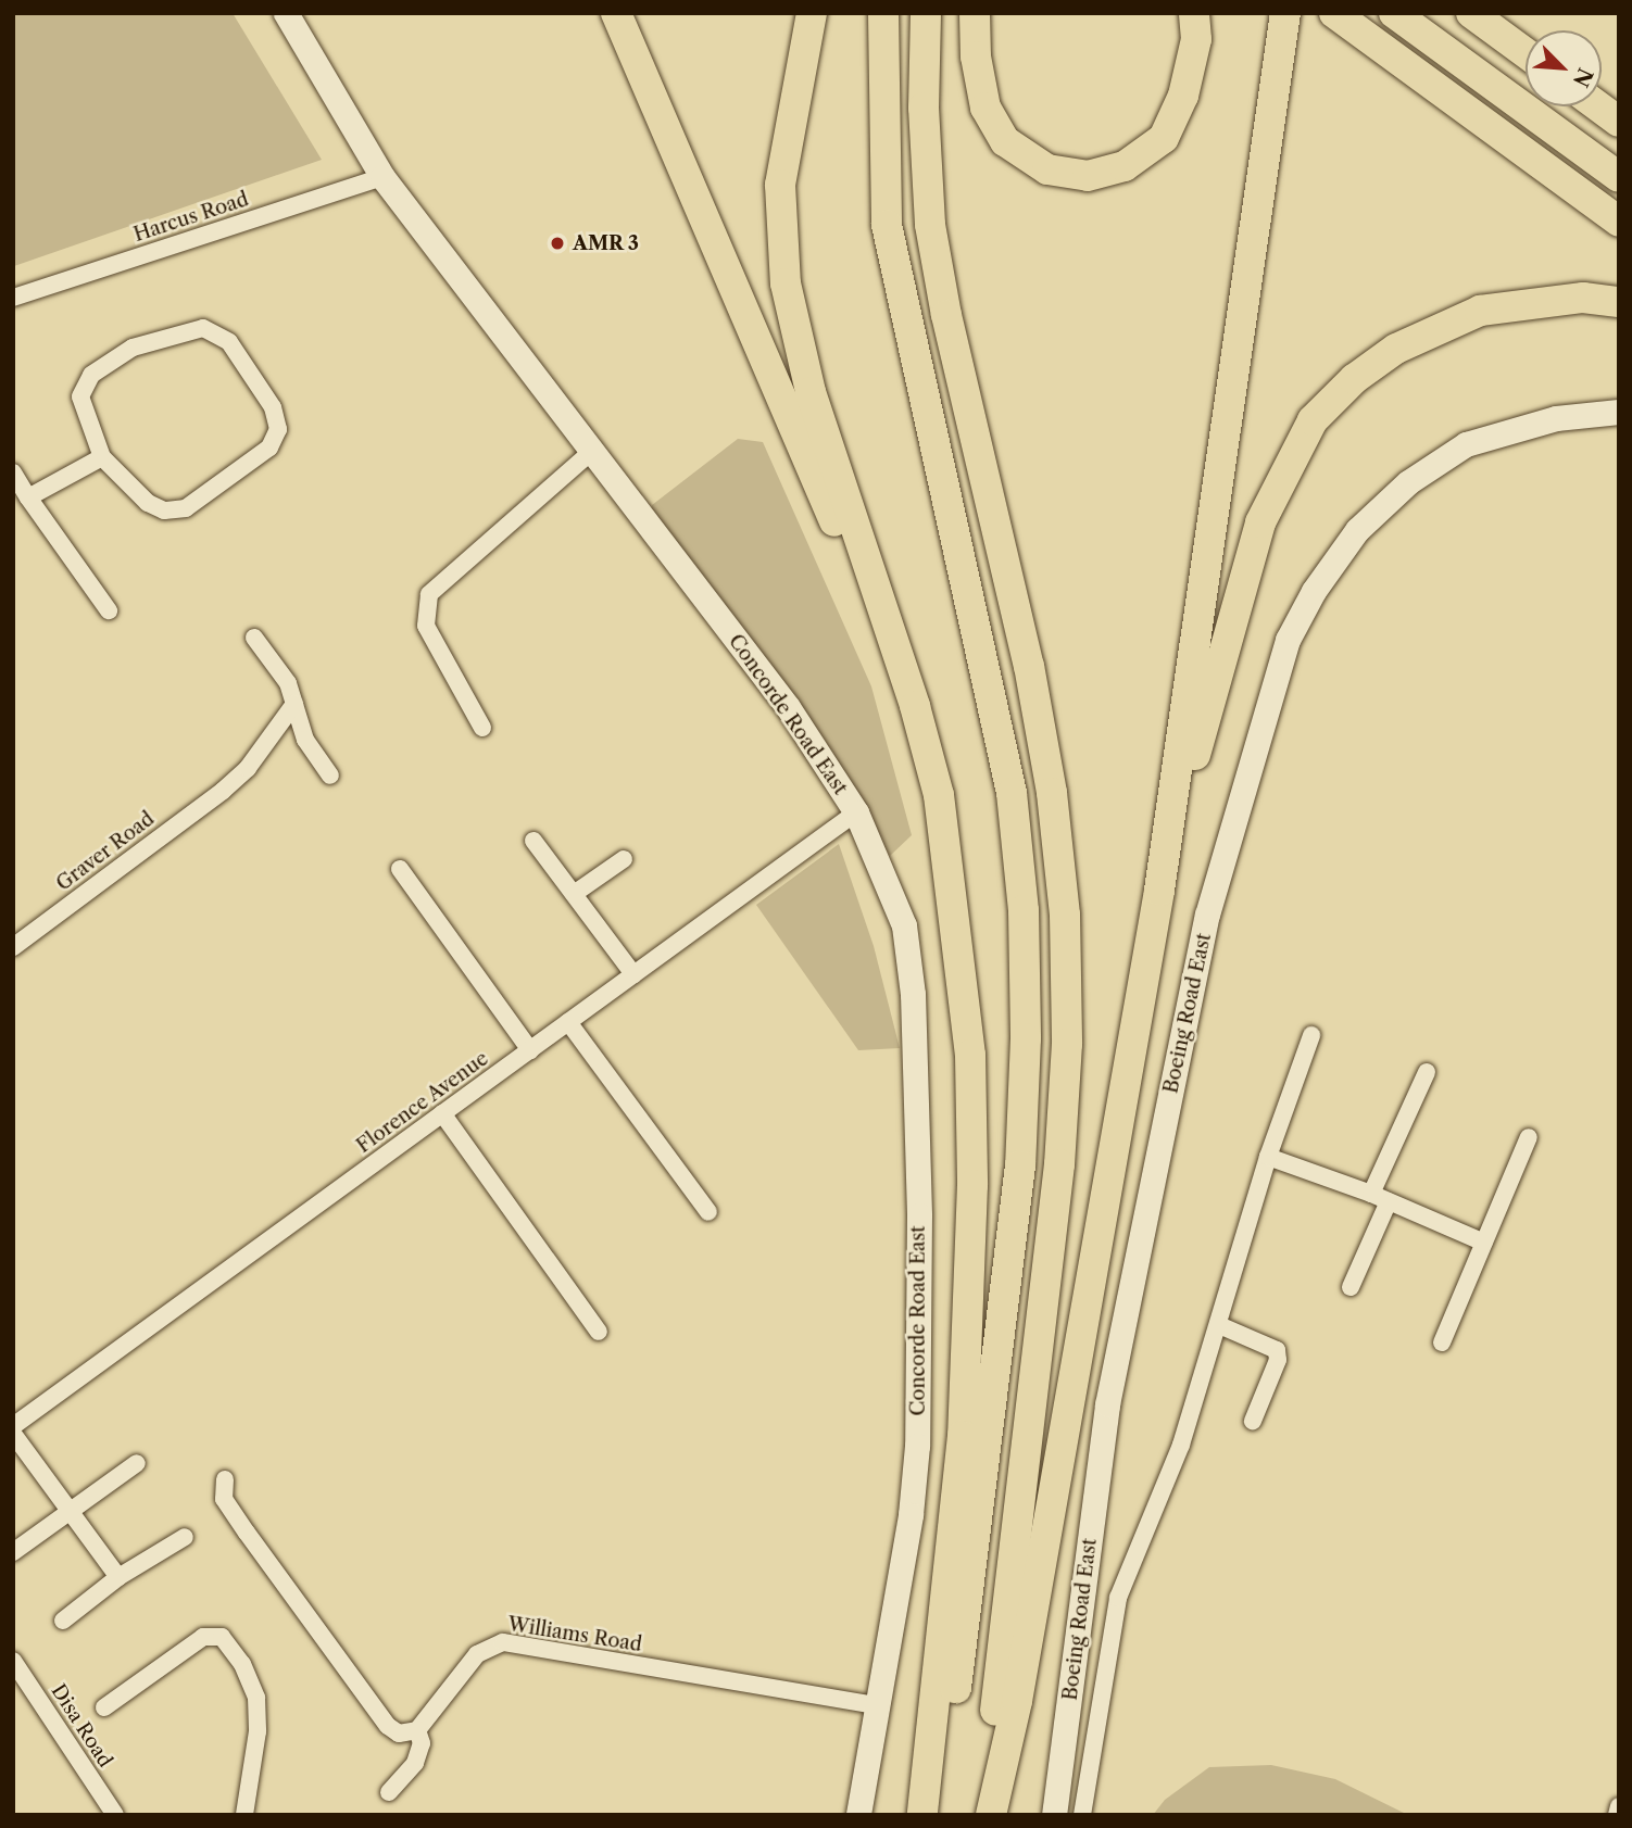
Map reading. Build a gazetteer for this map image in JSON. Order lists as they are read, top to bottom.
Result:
{
  "streets": {
    "main road": ["Concorde Road East", "Boeing Road East"],
    "street": [
      "Harcus Road",
      "Graver Road",
      "Florence Avenue",
      "Williams Road",
      "Disa Road"
    ]
  },
  "crossings": [
    ["Harcus Road", "Concorde Road East"],
    ["Concorde Road East", "Florence Avenue"],
    ["Concorde Road East", "Williams Road"]
  ],
  "places": ["AMR 3"],
  "north": "bottom right"
}
